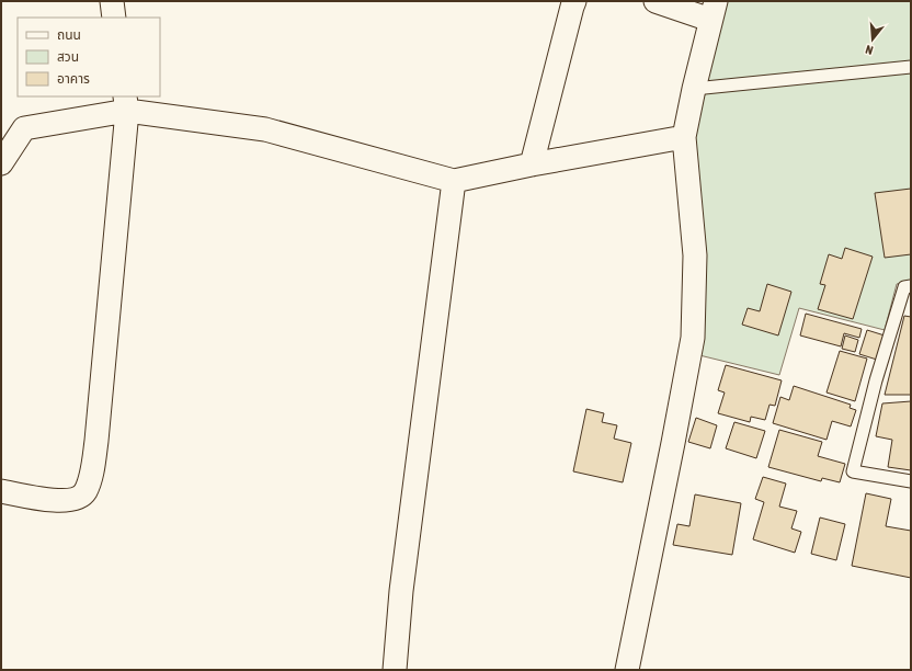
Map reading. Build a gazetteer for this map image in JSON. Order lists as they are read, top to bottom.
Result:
{
  "legend": ["ถนน", "สวน", "อาคาร"],
  "north": "bottom"
}
